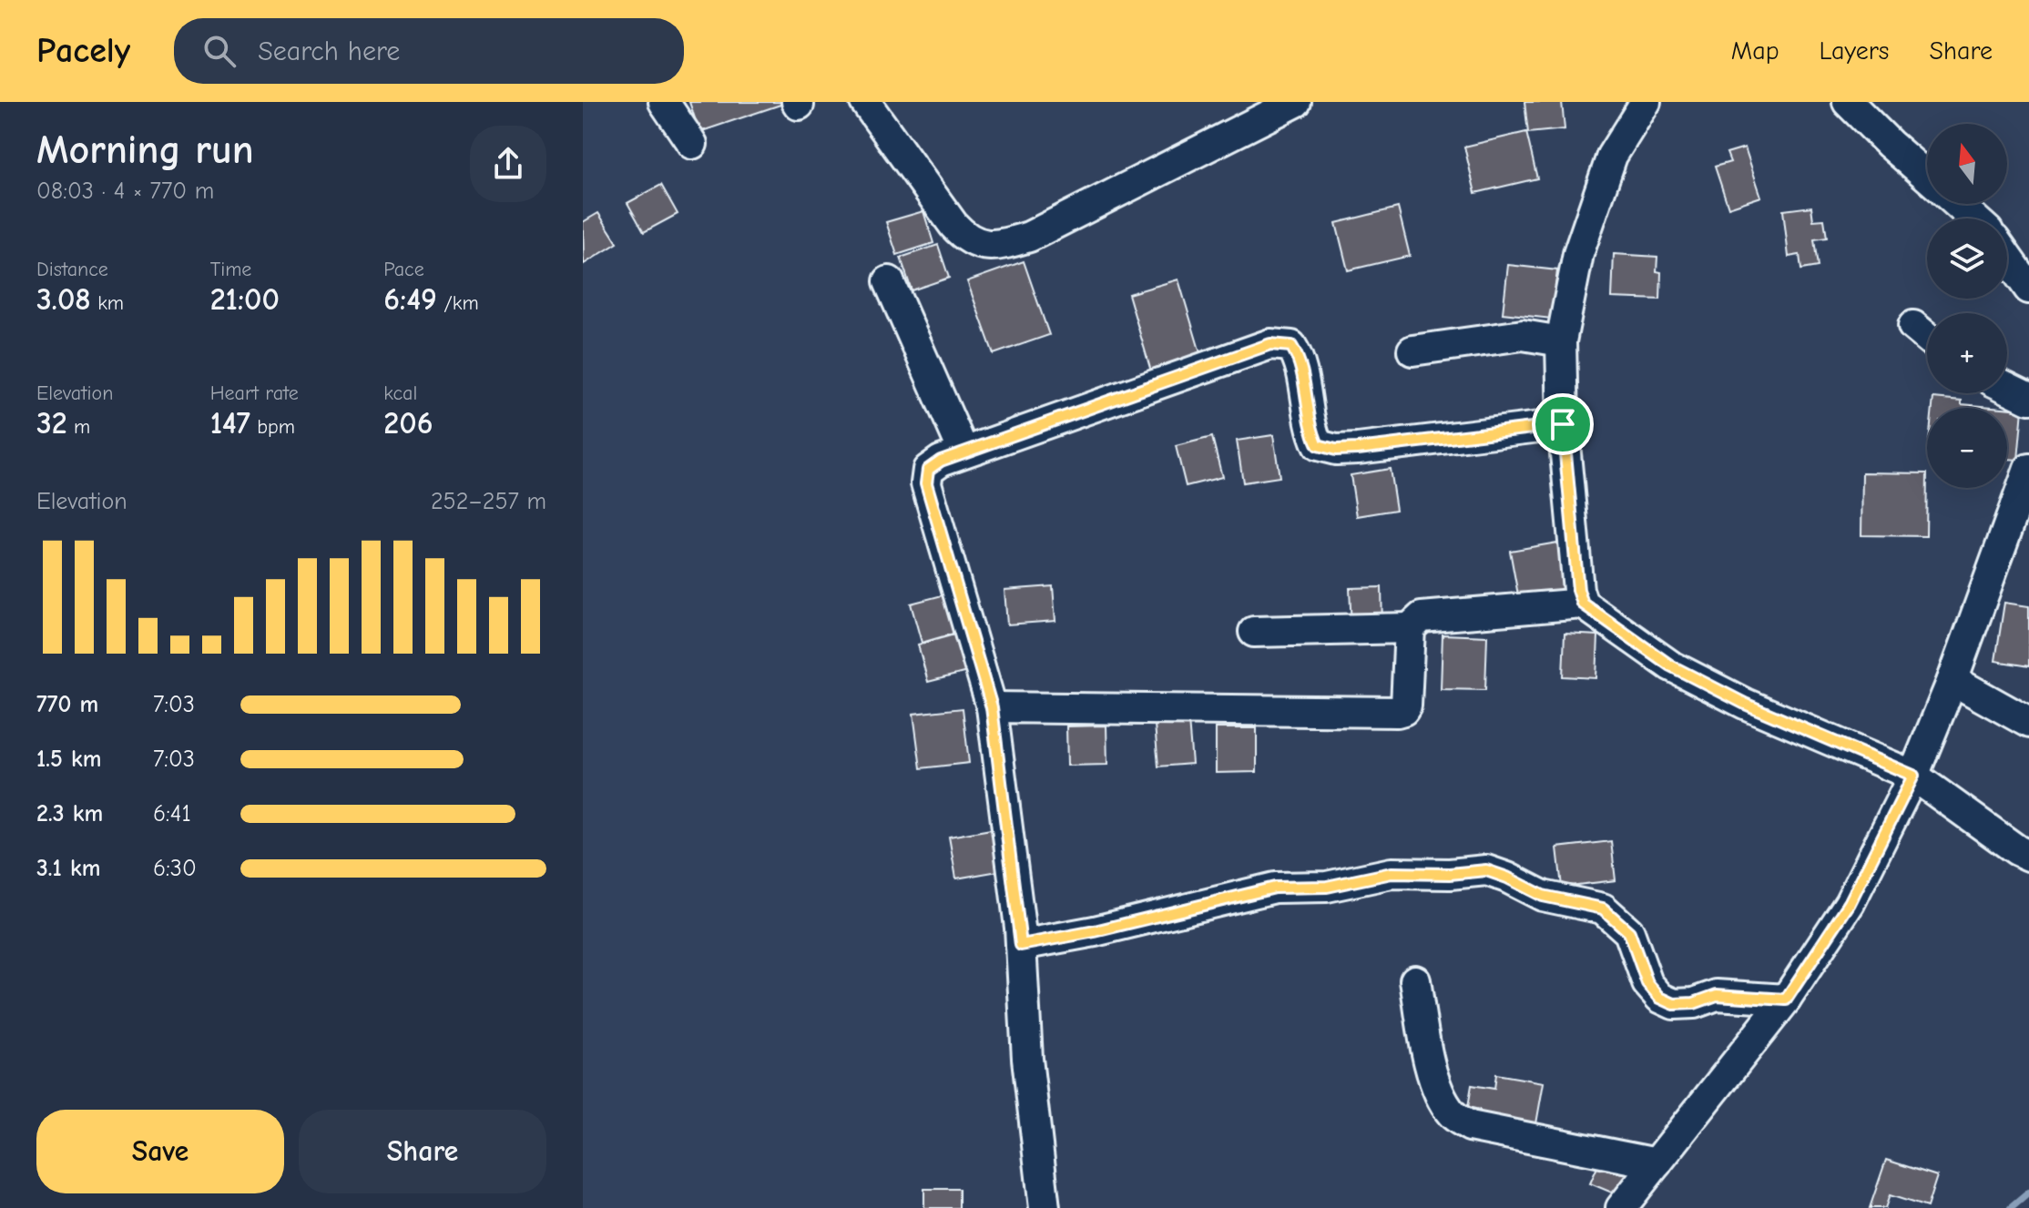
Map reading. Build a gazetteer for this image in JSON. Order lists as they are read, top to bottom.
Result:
{
  "north": "top",
  "page": {
    "header": "Pacely",
    "search": "Search here",
    "nav": ["Map", "Layers", "Share"],
    "heading": ["Morning run", "08:03 · 4 × 770 m"],
    "map_buttons": ["+", "−"],
    "stats": [
      ["Distance", "3.08 km"],
      ["Time", "21:00"],
      ["Pace", "6:49 /km"],
      ["Elevation", "32 m"],
      ["Heart rate", "147 bpm"],
      ["kcal", "206"]
    ],
    "chart": ["Elevation", "252–257 m"],
    "list": [
      {
        "name": "770 m",
        "note": "7:03"
      },
      {
        "name": "1.5 km",
        "note": "7:03"
      },
      {
        "name": "2.3 km",
        "note": "6:41"
      },
      {
        "name": "3.1 km",
        "note": "6:30"
      }
    ],
    "buttons": ["Save", "Share"]
  }
}
